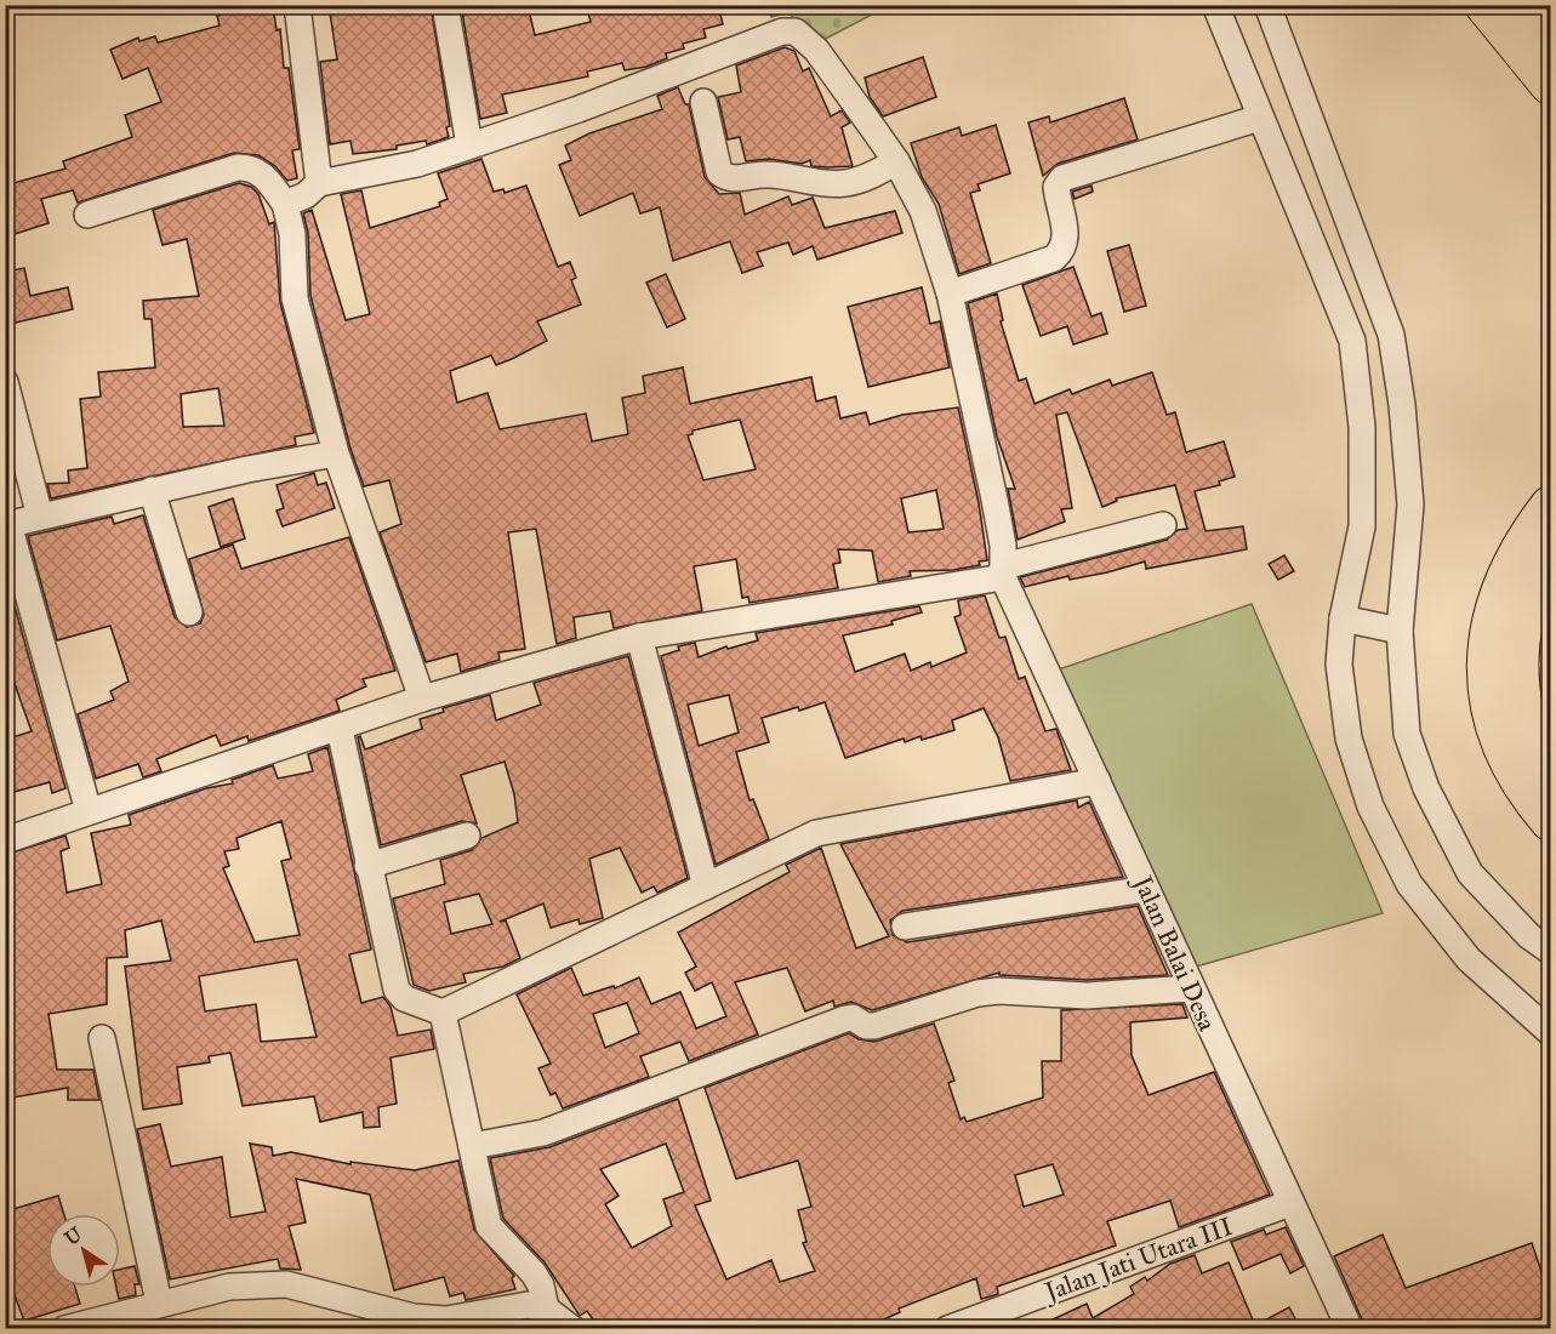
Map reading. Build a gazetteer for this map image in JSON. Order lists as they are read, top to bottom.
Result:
{
  "streets": {
    "street": ["Jalan Balai Desa", "Jalan Jati Utara III"]
  },
  "crossings": [
    ["Jalan Balai Desa", "Jalan Jati Utara III"]
  ],
  "north": "top left"
}
